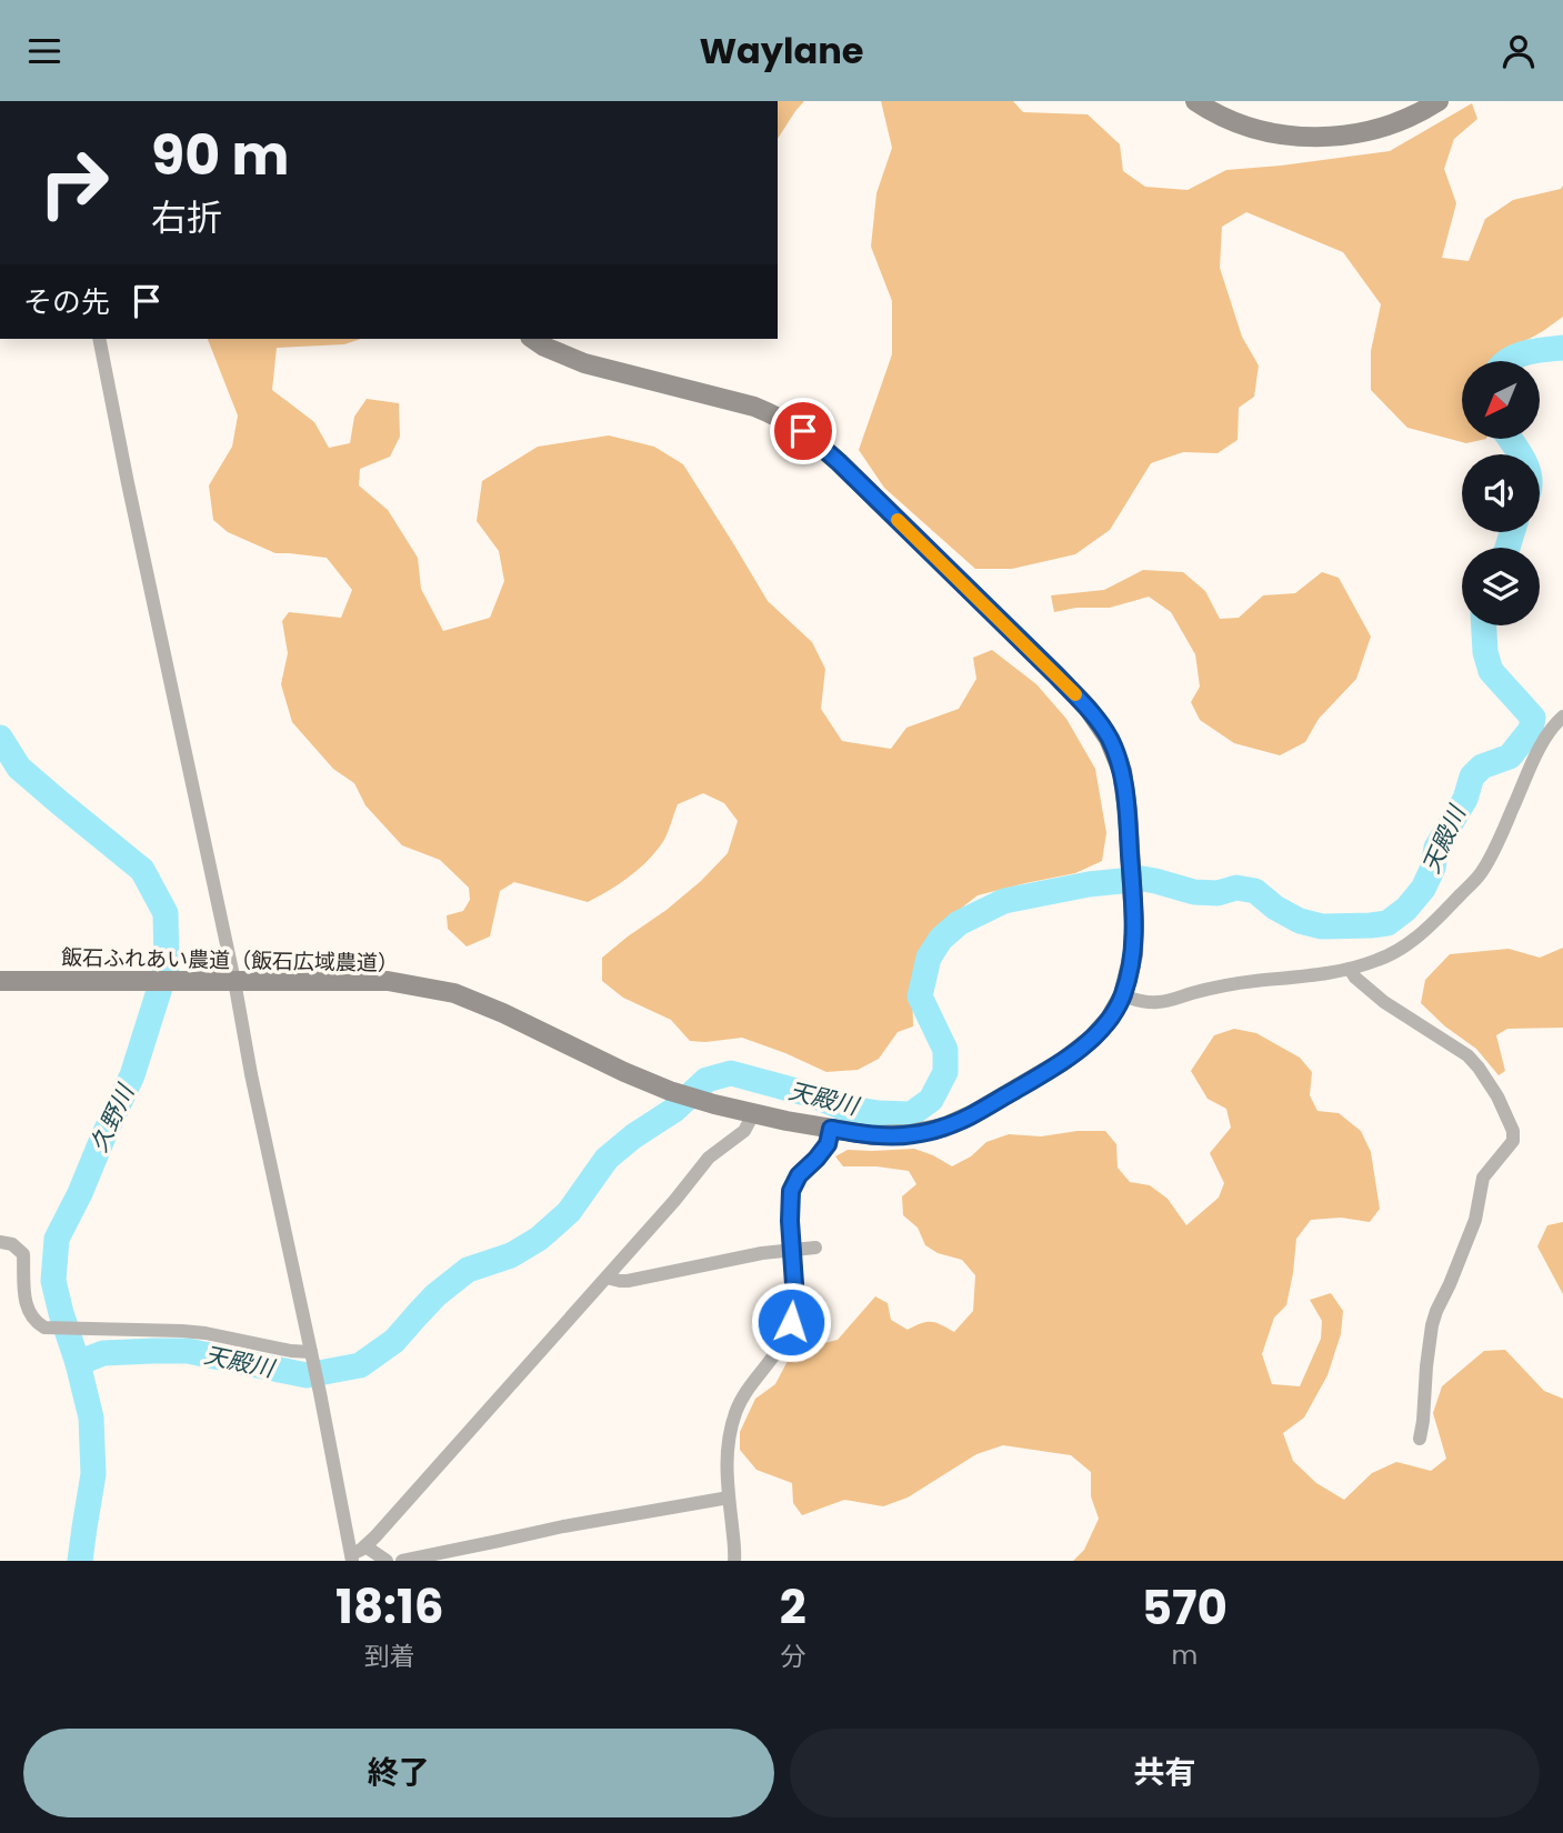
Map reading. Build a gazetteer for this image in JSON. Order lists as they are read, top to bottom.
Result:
{
  "streets": {
    "street": ["飯石ふれあい農道（飯石広域農道）"]
  },
  "water": ["天殿川", "久野川"],
  "north": "bottom left",
  "page": {
    "header": "Waylane",
    "turn": ["90 m", "右折"],
    "then": "その先",
    "eta": [
      "18:16",
      "到着",
      "2",
      "分",
      "570",
      "m"
    ],
    "buttons": ["終了", "共有"]
  }
}
